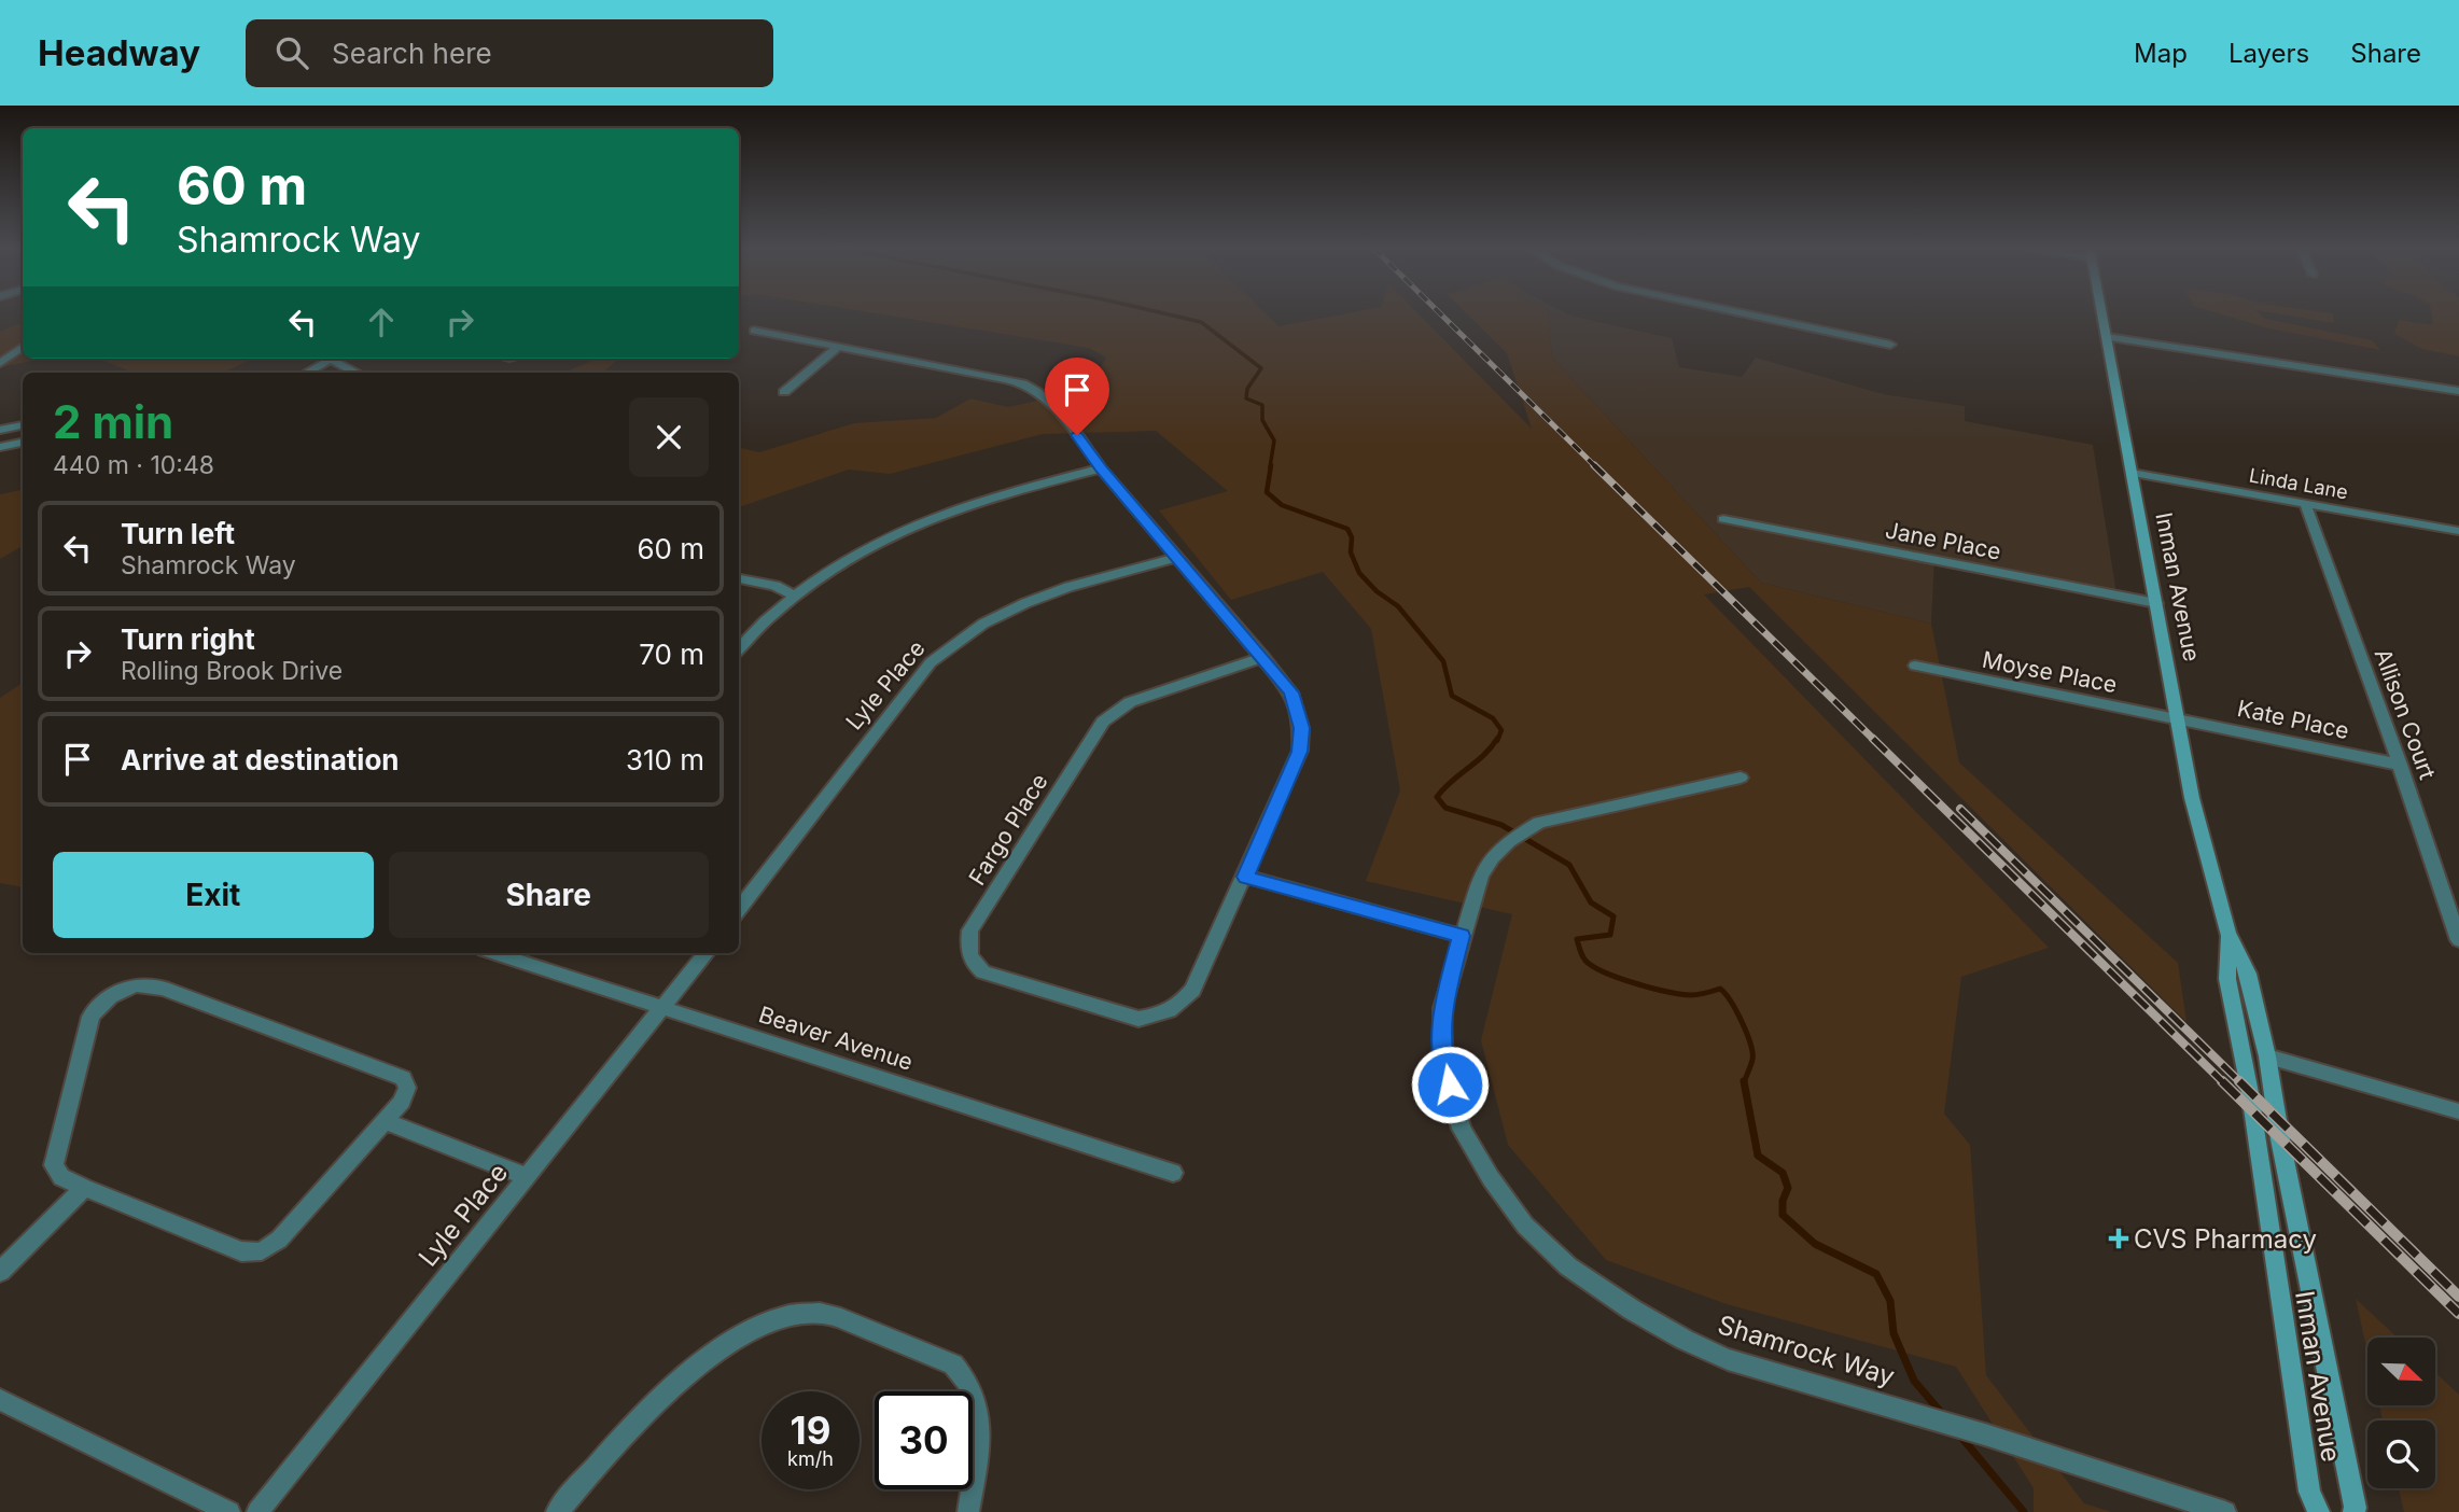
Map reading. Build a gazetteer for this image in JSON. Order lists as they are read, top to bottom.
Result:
{
  "streets": {
    "main road": ["Inman Avenue"],
    "street": [
      "Linda Lane",
      "Jane Place",
      "Moyse Place",
      "Lyle Place",
      "Allison Court",
      "Kate Place",
      "Fargo Place",
      "Beaver Avenue",
      "Shamrock Way"
    ]
  },
  "crossings": [
    ["Linda Lane", "Inman Avenue"],
    ["Linda Lane", "Allison Court"],
    ["Jane Place", "Inman Avenue"],
    ["Inman Avenue", "Moyse Place"],
    ["Inman Avenue", "Kate Place"],
    ["Moyse Place", "Kate Place"],
    ["Lyle Place", "Beaver Avenue"],
    ["Allison Court", "Kate Place"]
  ],
  "places": {
    "health": ["CVS Pharmacy"]
  },
  "north": "bottom right",
  "page": {
    "header": "Headway",
    "search": "Search here",
    "nav": ["Map", "Layers", "Share"],
    "turn": ["60 m", "Shamrock Way"],
    "heading": ["2 min", "440 m · 10:48"],
    "list": [
      {
        "name": "Turn left",
        "note": "Shamrock Way",
        "value": "60 m"
      },
      {
        "name": "Turn right",
        "note": "Rolling Brook Drive",
        "value": "70 m"
      },
      {
        "name": "Arrive at destination",
        "value": "310 m"
      }
    ],
    "buttons": ["Exit", "Share"],
    "speed": "19 km/h",
    "limit": "30"
  }
}
